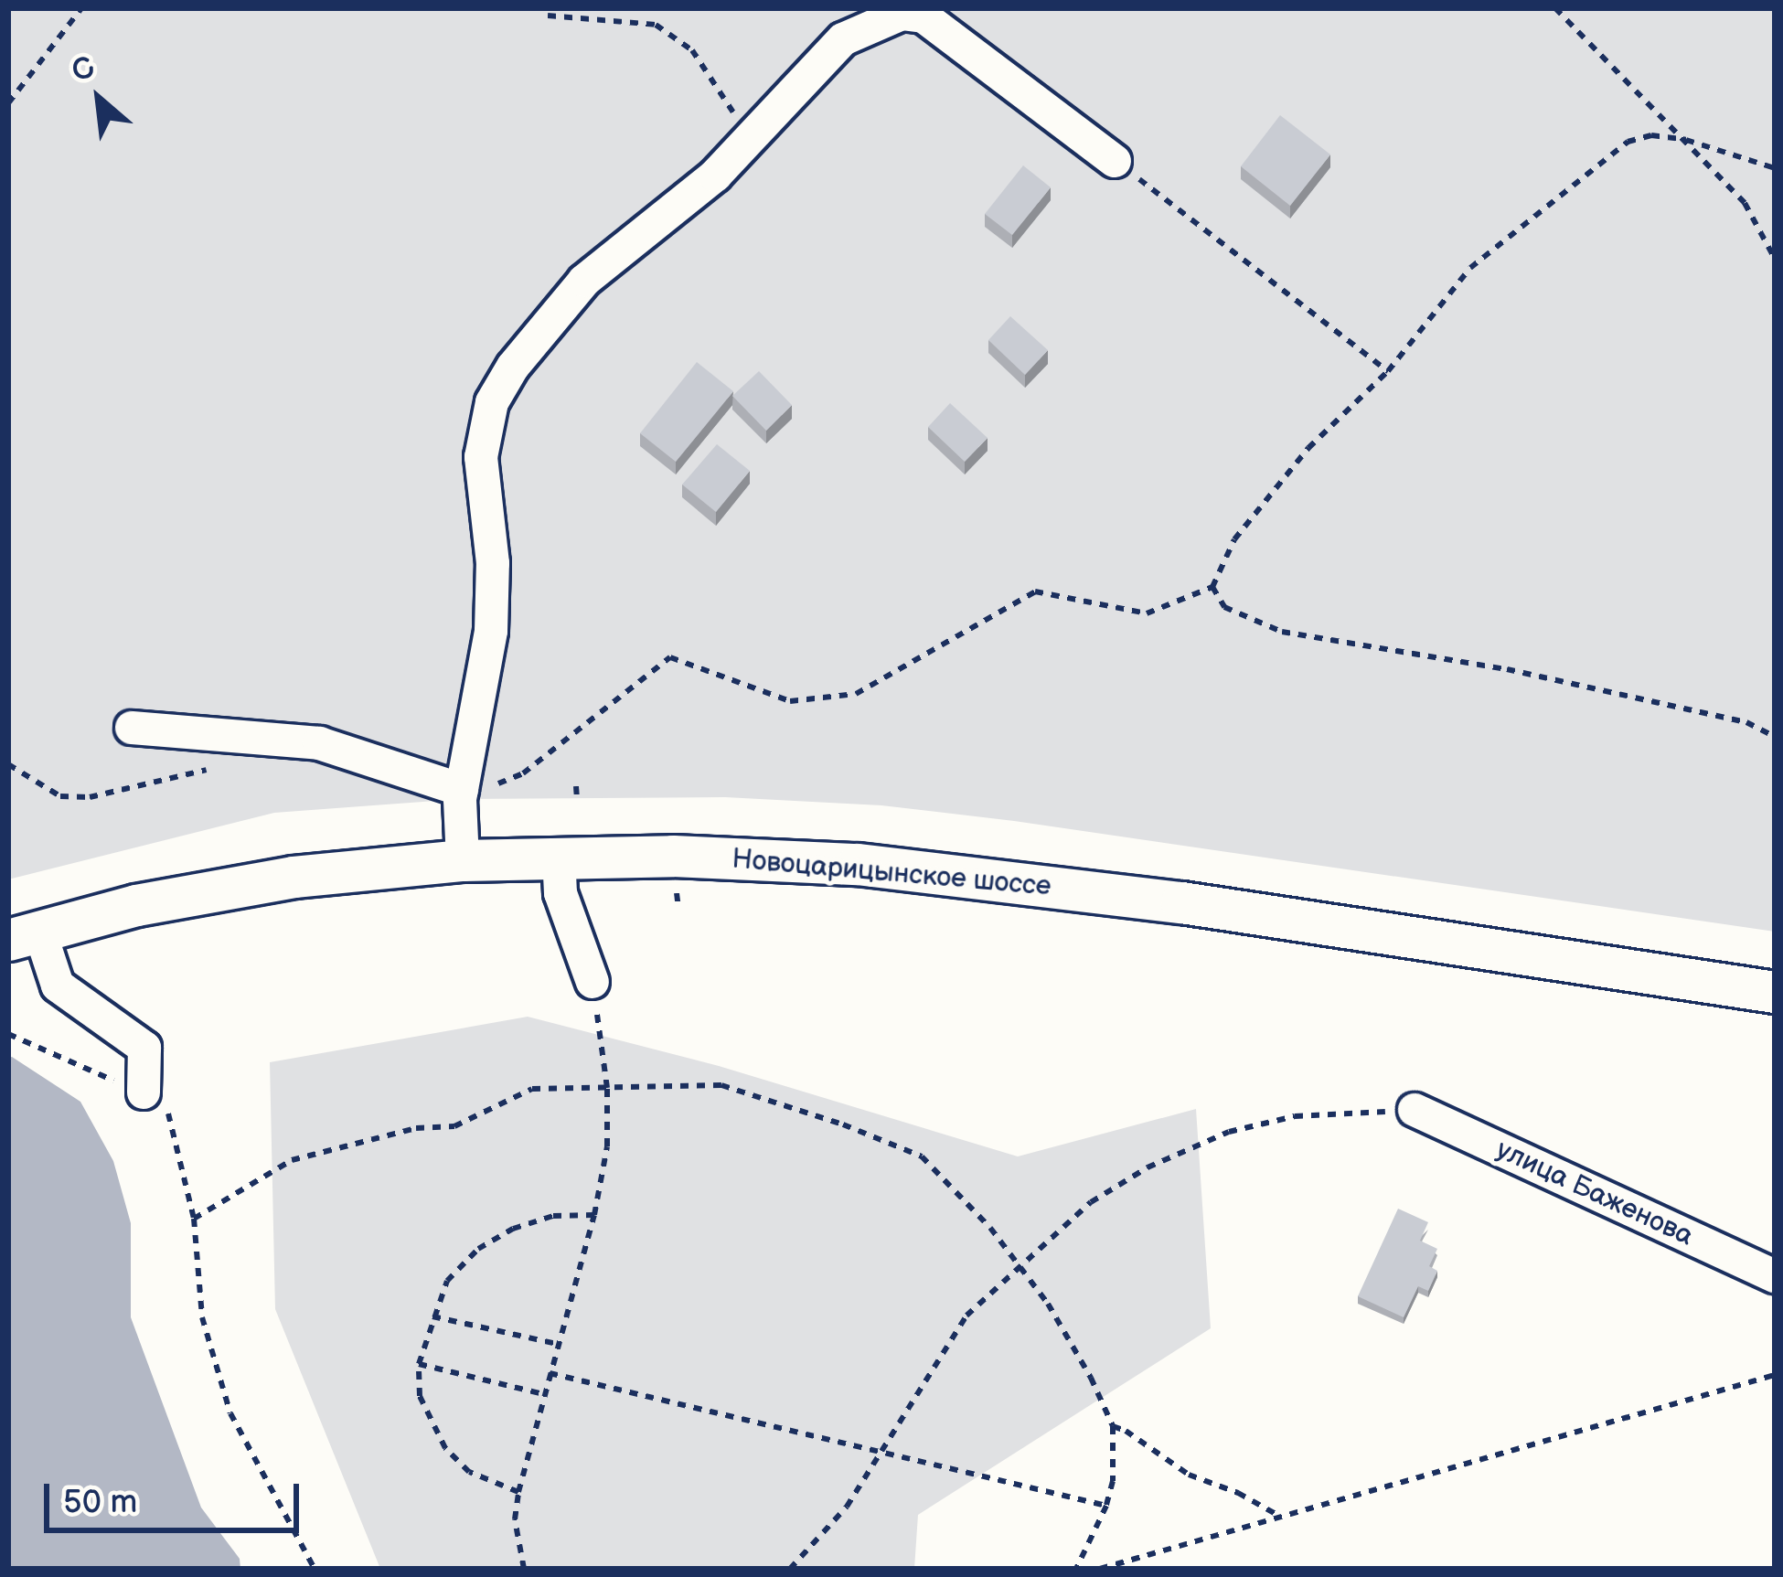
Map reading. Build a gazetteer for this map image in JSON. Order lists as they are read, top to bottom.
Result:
{
  "streets": {
    "main road": ["Новоцарицынское шоссе"],
    "street": ["улица Баженова"]
  },
  "scale_bar": "50 m",
  "north": "top left"
}
